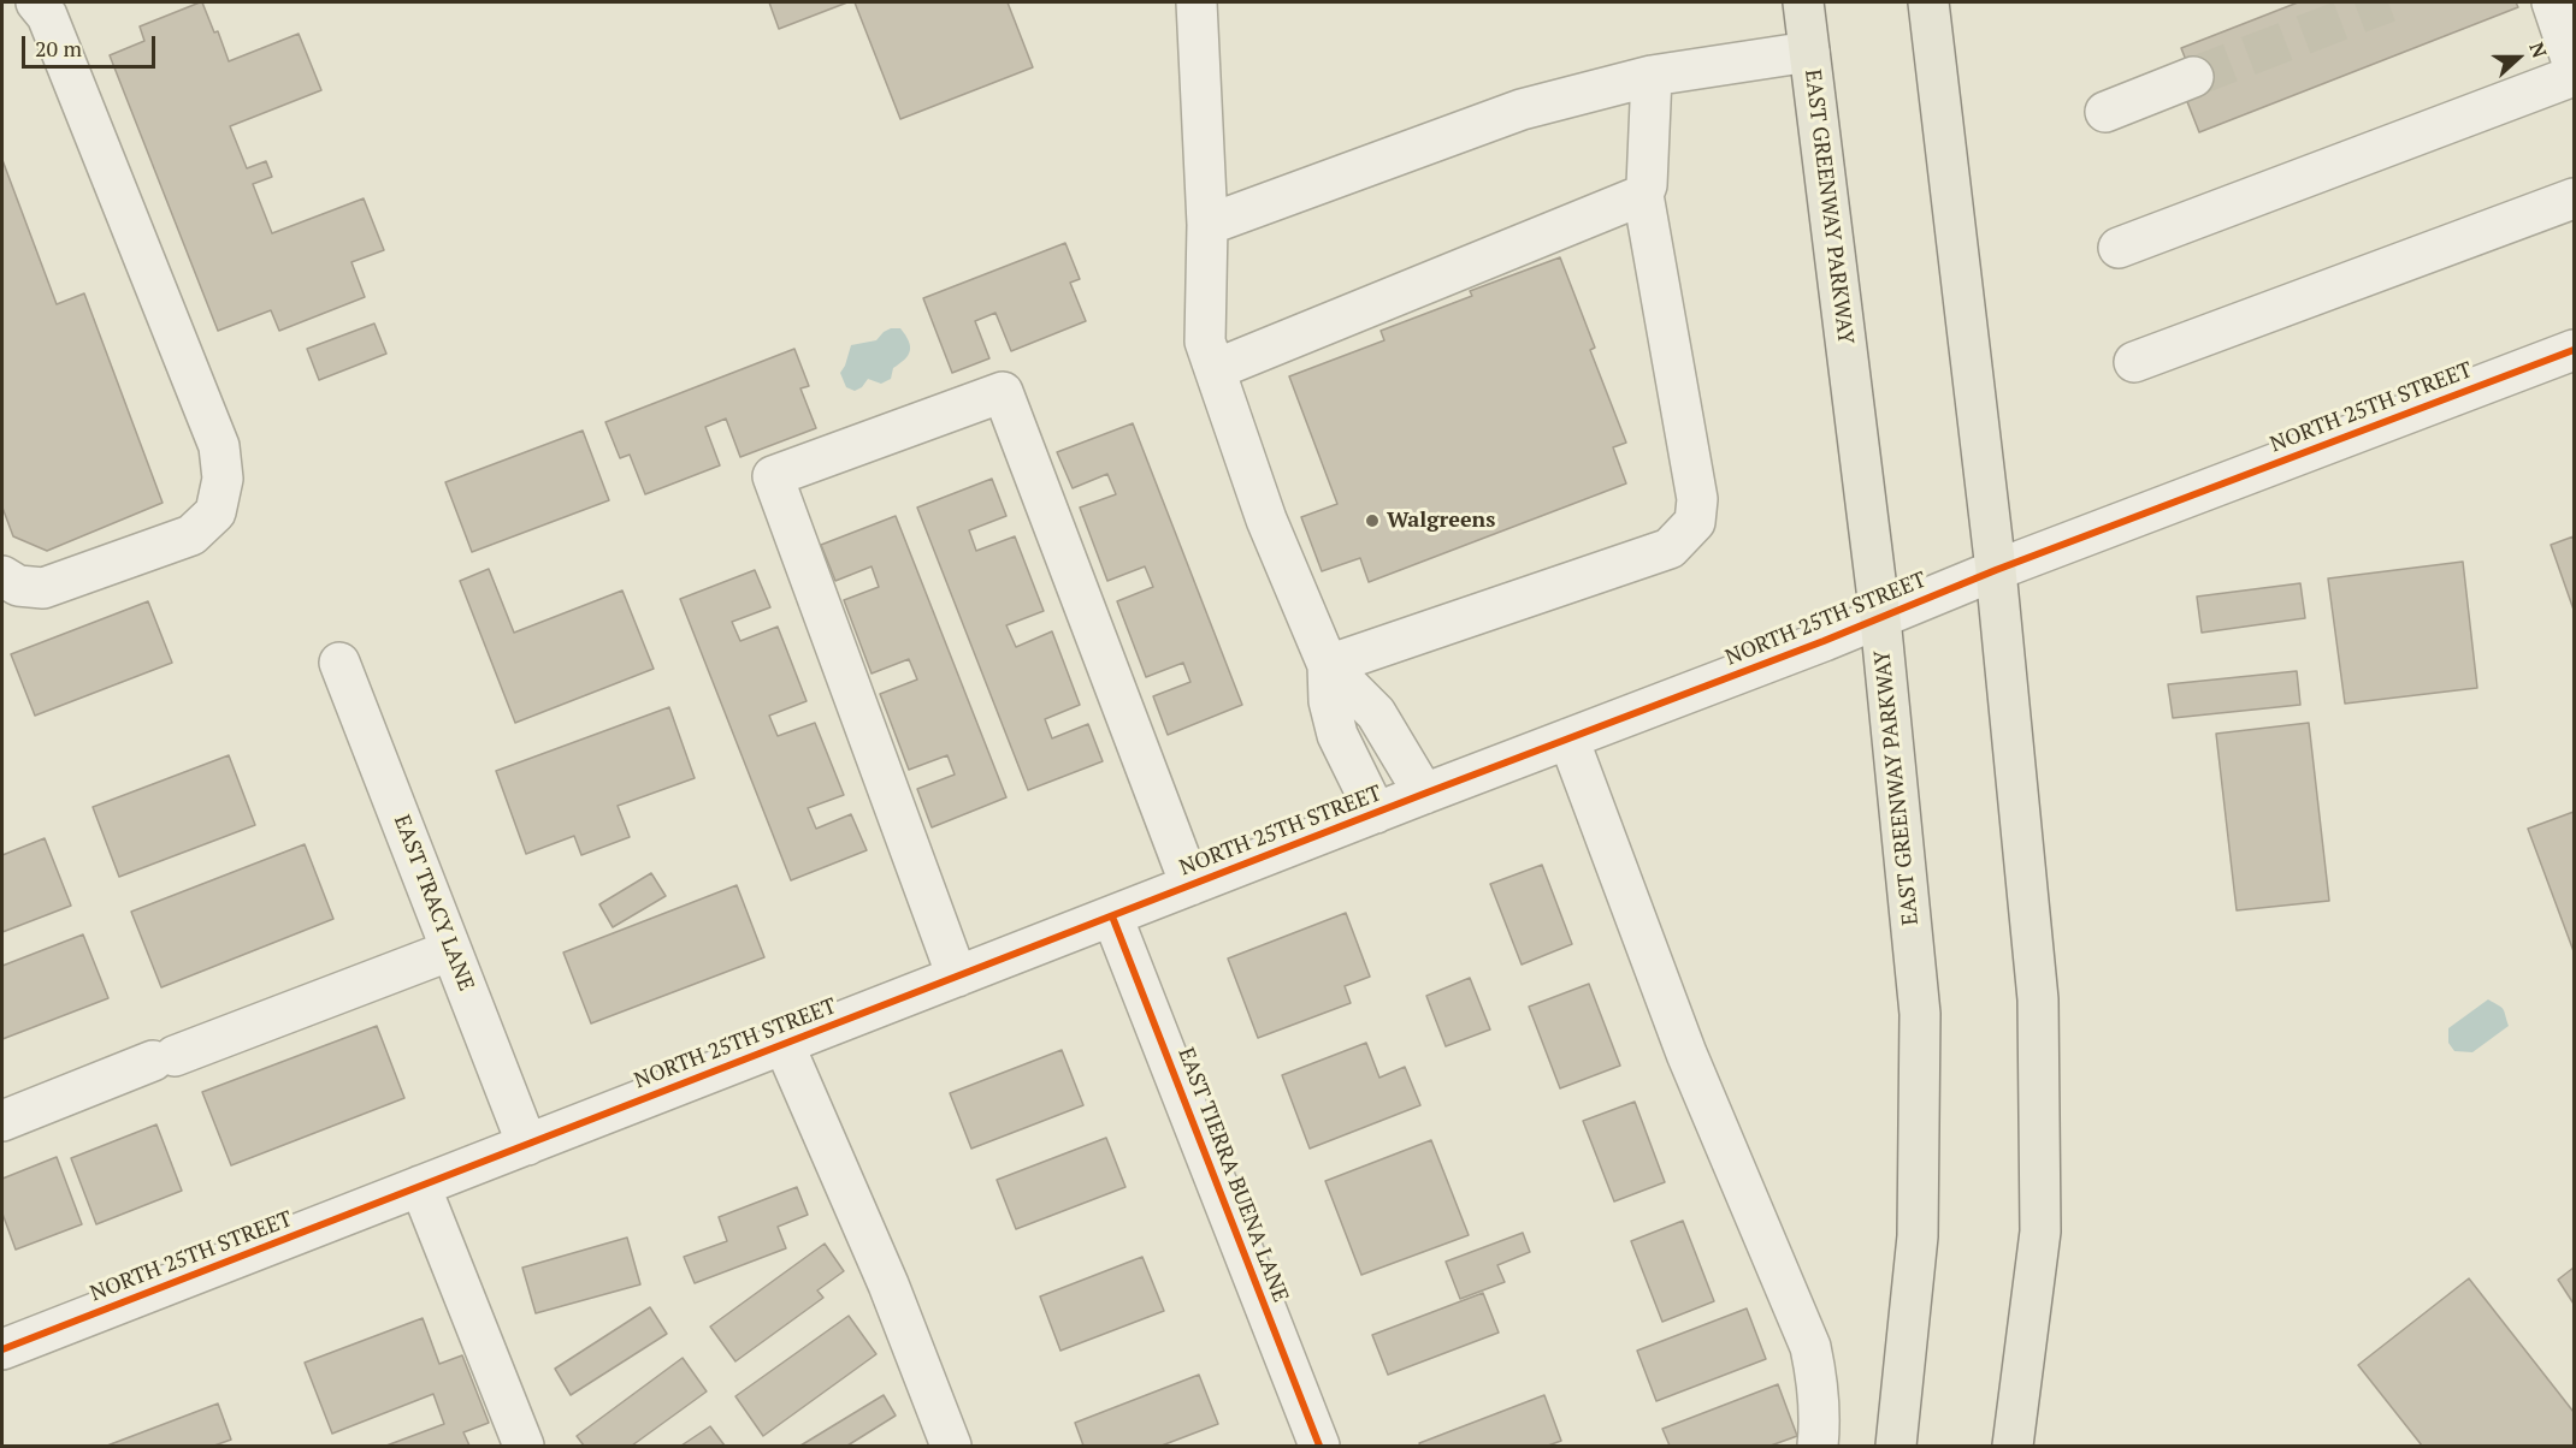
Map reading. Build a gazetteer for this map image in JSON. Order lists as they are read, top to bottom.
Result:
{
  "streets": {
    "main road": ["EAST GREENWAY PARKWAY"],
    "street": ["NORTH 25TH STREET", "EAST TRACY LANE", "EAST TIERRA BUENA LANE"]
  },
  "crossings": [
    ["EAST GREENWAY PARKWAY", "NORTH 25TH STREET"],
    ["NORTH 25TH STREET", "EAST TRACY LANE"],
    ["NORTH 25TH STREET", "EAST TIERRA BUENA LANE"]
  ],
  "places": ["Walgreens"],
  "scale_bar": "20 m",
  "north": "right"
}
